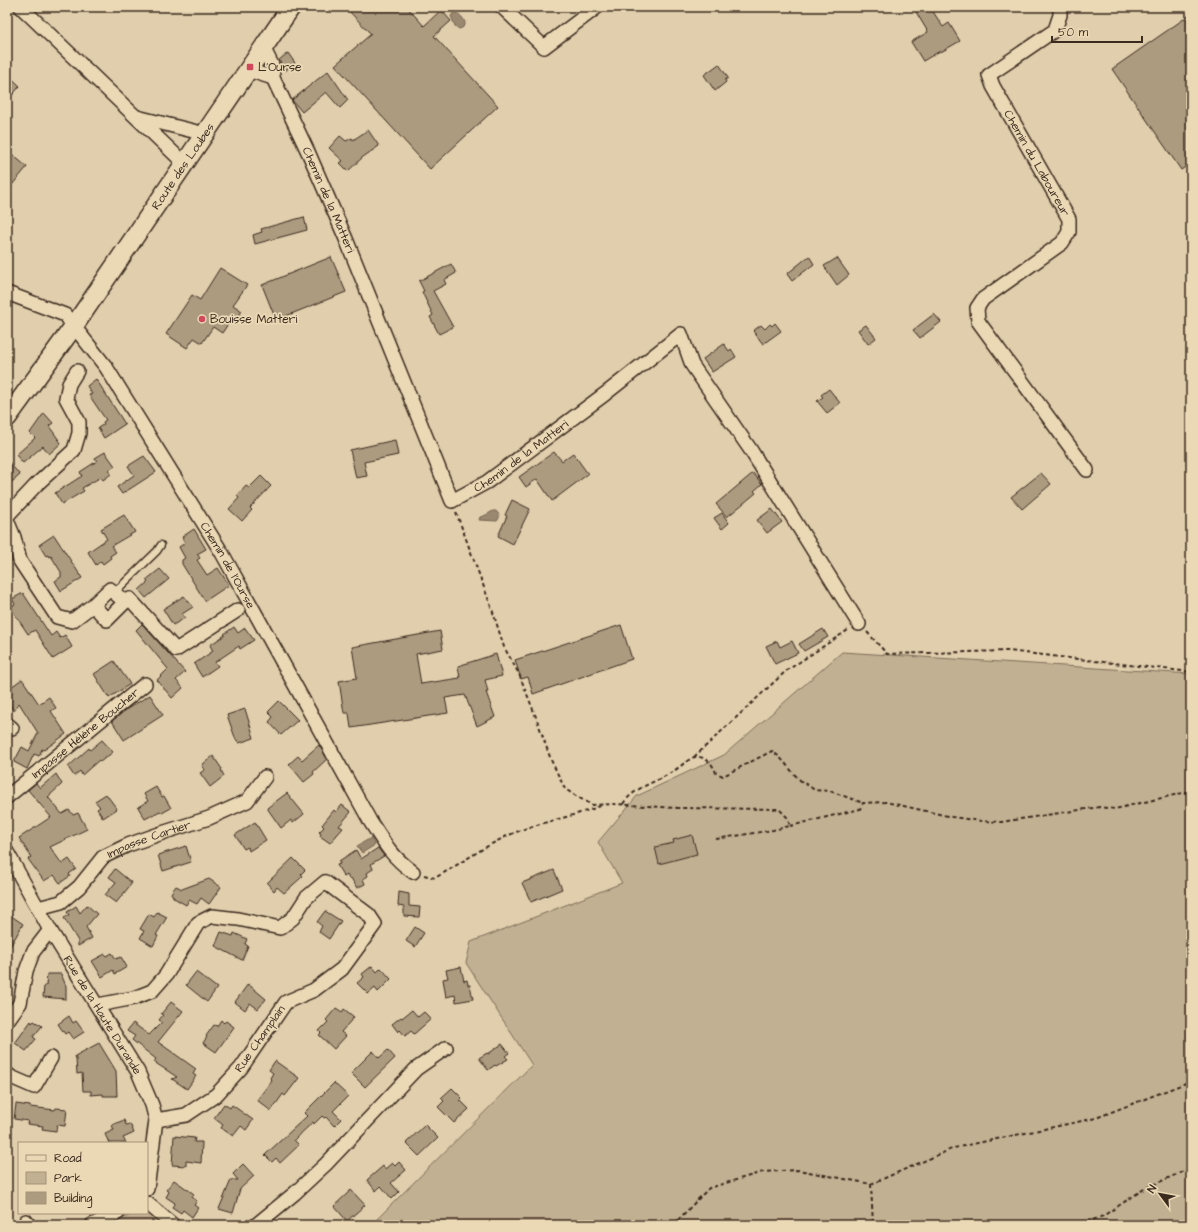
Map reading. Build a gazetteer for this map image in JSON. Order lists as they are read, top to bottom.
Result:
{
  "streets": {
    "main road": ["Route des Loubes"],
    "street": [
      "Chemin du Laboureur",
      "Chemin de la Matteri",
      "Chemin de l'Ourse",
      "Impasse Hélène Boucher",
      "Impasse Cartier",
      "Rue de la Haute Durande",
      "Rue Champlain"
    ]
  },
  "crossings": [
    ["Route des Loubes", "Chemin de la Matteri"],
    ["Route des Loubes", "Chemin de l'Ourse"],
    ["Impasse Cartier", "Rue de la Haute Durande"],
    ["Rue de la Haute Durande", "Rue Champlain"]
  ],
  "places": {
    "transit": ["L'Ourse"],
    "other": ["Bouisse Matteri"]
  },
  "legend": ["Road", "Park", "Building"],
  "scale_bar": "50 m",
  "north": "top left"
}
